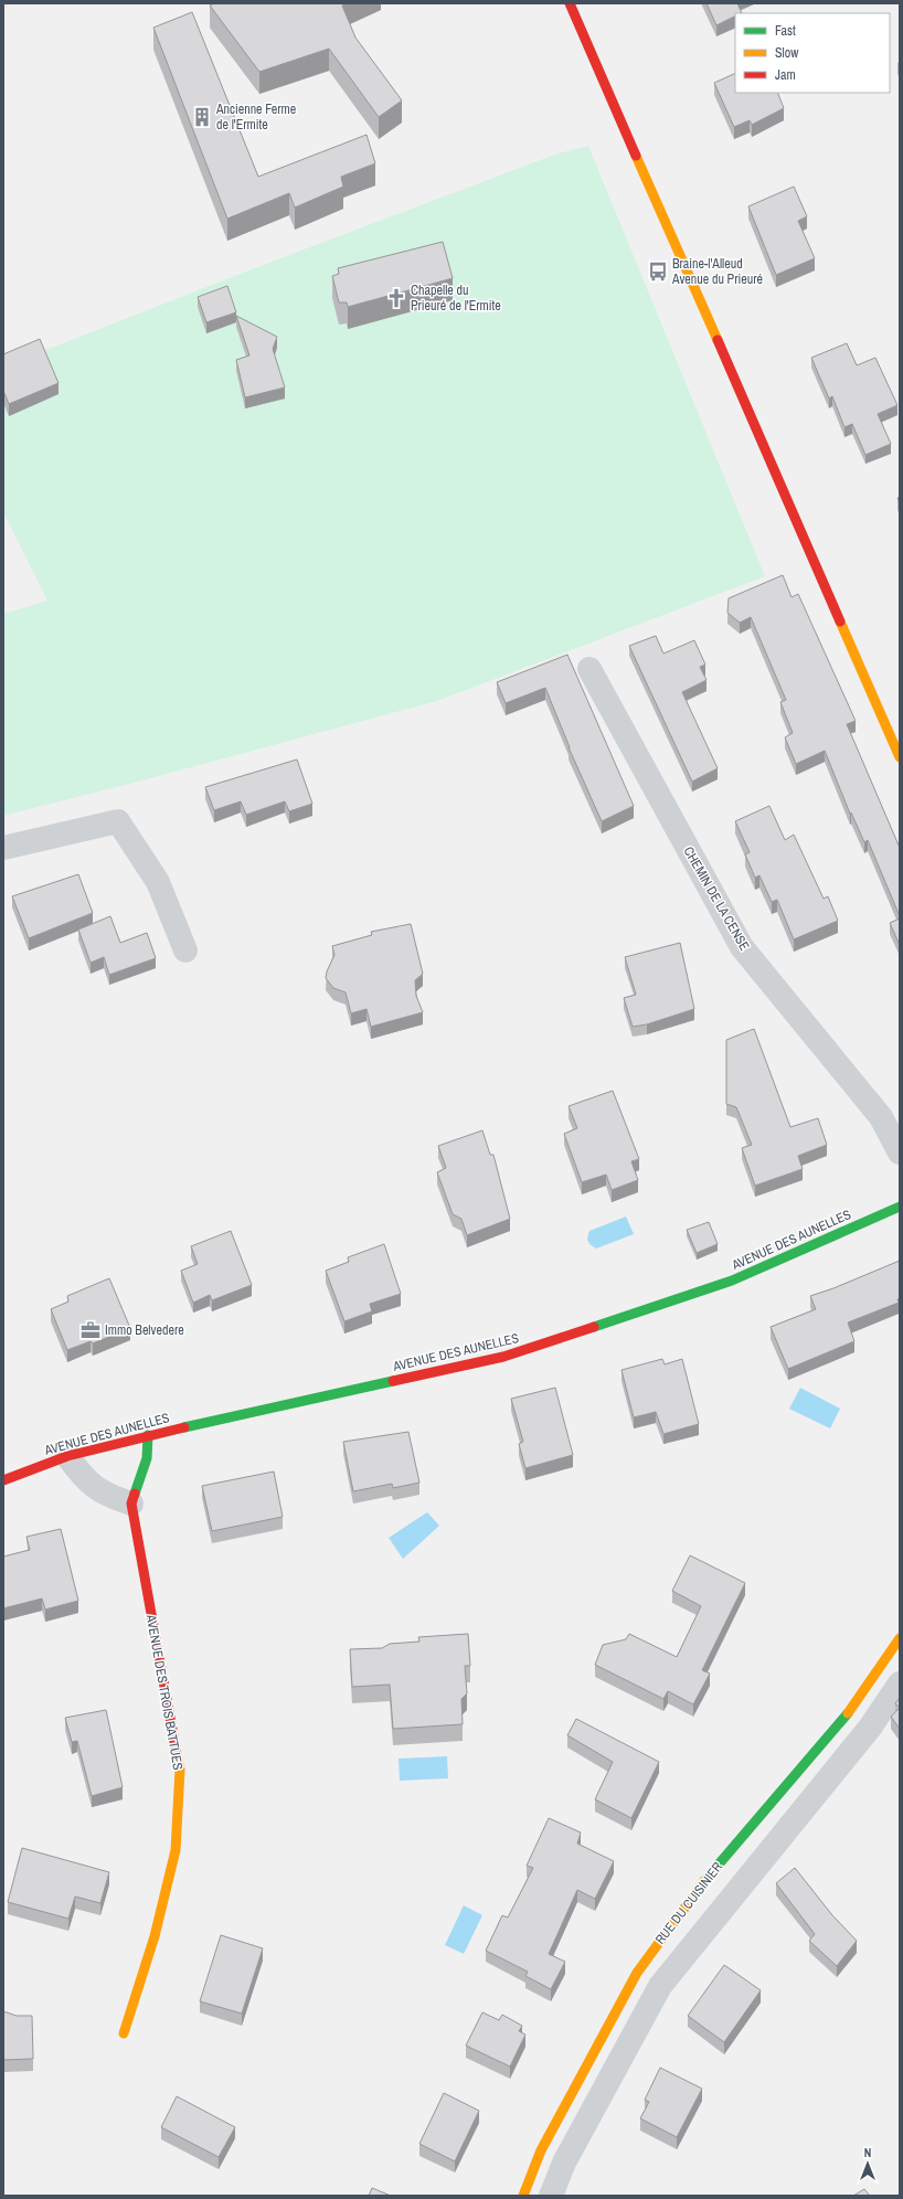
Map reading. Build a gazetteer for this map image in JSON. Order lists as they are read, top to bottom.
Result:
{
  "streets": {
    "street": [
      "CHEMIN DE LA CENSE",
      "AVENUE DES AUNELLES",
      "AVENUE DES TROIS BATTUES",
      "RUE DU CUISINIER"
    ]
  },
  "places": {
    "building": ["Ancienne Ferme de l'Ermite"],
    "bus stop": ["Braine-l'Alleud Avenue du Prieuré"],
    "church": ["Chapelle du Prieuré de l'Ermite"],
    "office": ["Immo Belvedere"]
  },
  "legend": ["Fast", "Slow", "Jam"],
  "north": "top"
}
